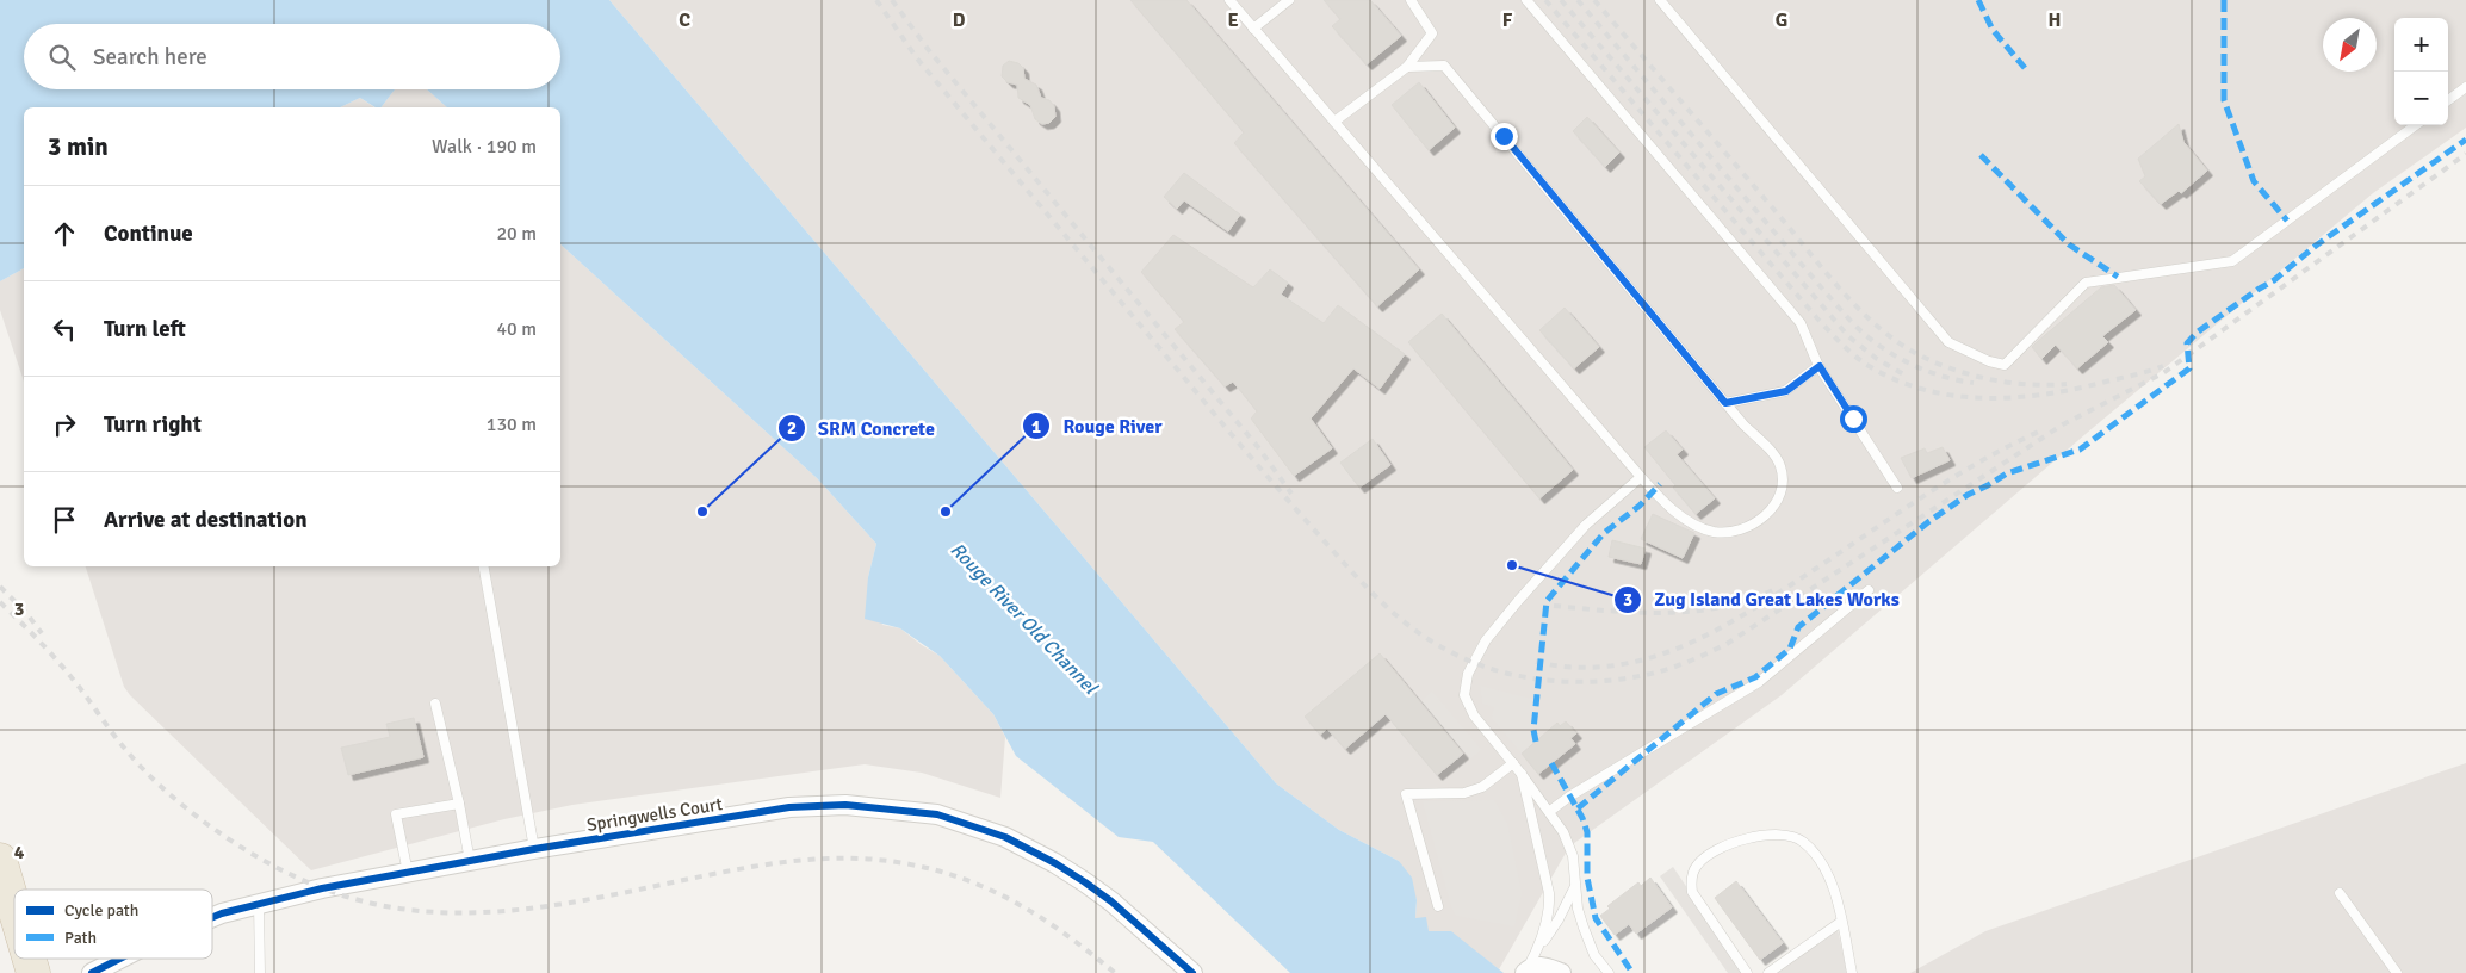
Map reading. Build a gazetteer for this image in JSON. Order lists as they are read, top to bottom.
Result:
{
  "streets": {
    "street": ["Springwells Court"]
  },
  "water": ["Rouge River Old Channel"],
  "places": ["SRM Concrete", "Rouge River", "Zug Island Great Lakes Works"],
  "legend": ["Cycle path", "Path"],
  "north": "bottom left",
  "page": {
    "map_buttons": ["+", "−"],
    "search": "Search here",
    "heading": ["3 min", "Walk · 190 m"],
    "list": [
      ["Continue", "20 m"],
      ["Turn left", "40 m"],
      ["Turn right", "130 m"],
      "Arrive at destination"
    ]
  },
  "grid": {
    "columns": [
      "C",
      "D",
      "E",
      "F",
      "G",
      "H"
    ],
    "rows": ["3", "4"]
  }
}
